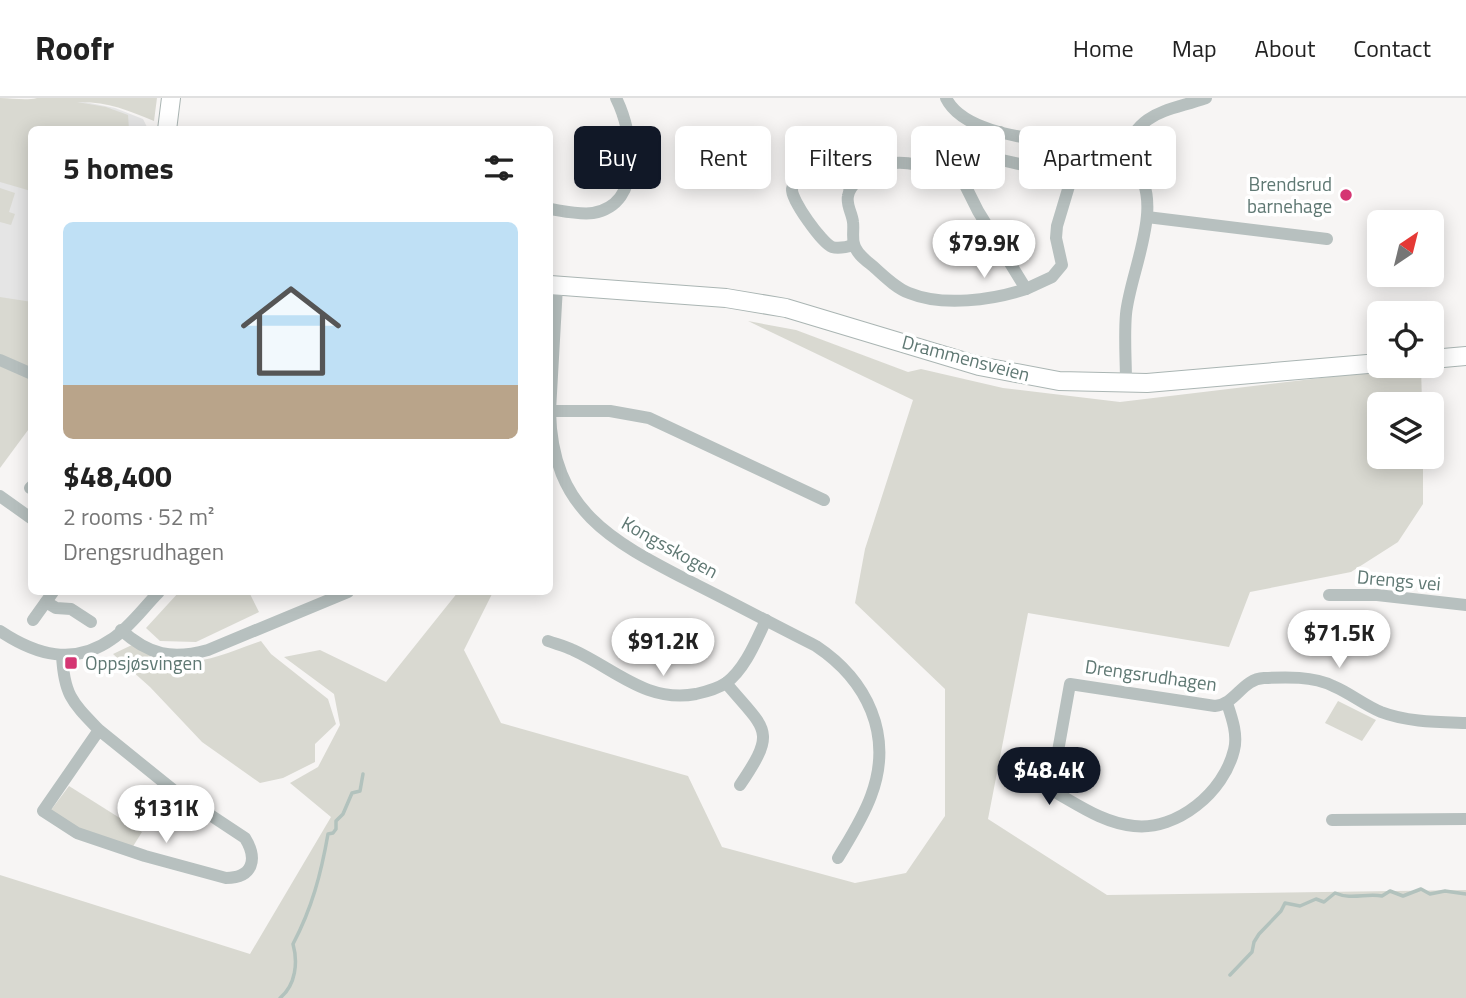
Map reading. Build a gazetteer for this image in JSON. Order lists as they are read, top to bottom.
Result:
{
  "streets": {
    "main road": ["Drammensveien"],
    "street": ["Kongsskogen", "Drengs vei", "Drengsrudhagen"]
  },
  "places": {
    "other": ["Brendsrud barnehage"],
    "transit": ["Oppsjøsvingen"]
  },
  "north": "top right",
  "page": {
    "header": "Roofr",
    "nav": [
      "Home",
      "Map",
      "About",
      "Contact"
    ],
    "chip": [
      "Buy",
      "Rent",
      "Filters",
      "New",
      "Apartment"
    ],
    "heading": "5 homes",
    "list": [
      {
        "name": "$48,400",
        "note": "2 rooms · 52 m² · Drengsrudhagen"
      }
    ],
    "price": [
      "$79.9K",
      "$71.5K",
      "$91.2K",
      "$48.4K",
      "$131K"
    ]
  }
}
